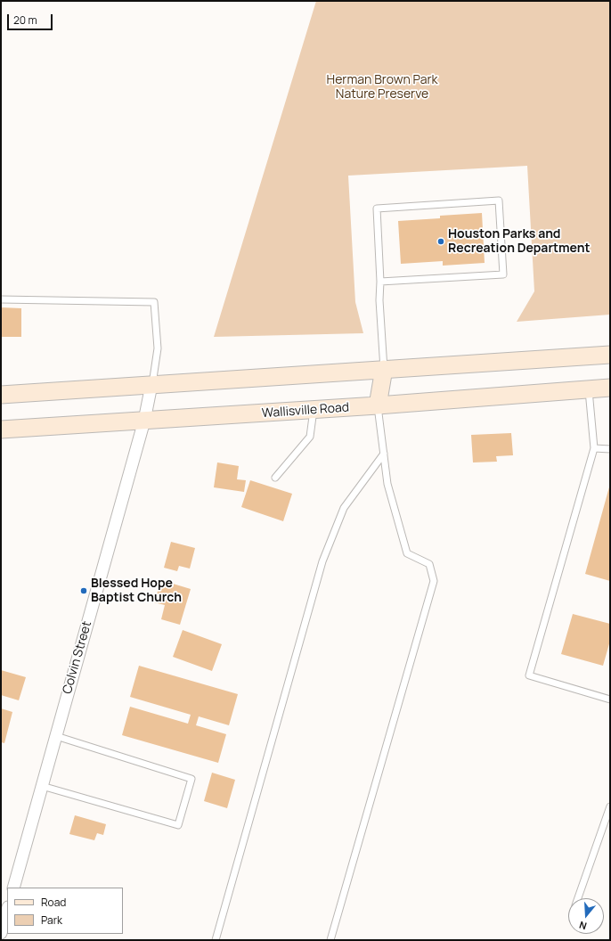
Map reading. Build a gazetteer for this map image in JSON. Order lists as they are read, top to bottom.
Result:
{
  "streets": {
    "main road": ["Wallisville Road"],
    "street": ["Colvin Street"]
  },
  "crossings": [
    ["Wallisville Road", "Colvin Street"]
  ],
  "parks": ["Herman Brown Park Nature Preserve"],
  "places": ["Houston Parks and Recreation Department", "Blessed Hope Baptist Church"],
  "legend": ["Road", "Park"],
  "scale_bar": "20 m",
  "north": "bottom"
}
